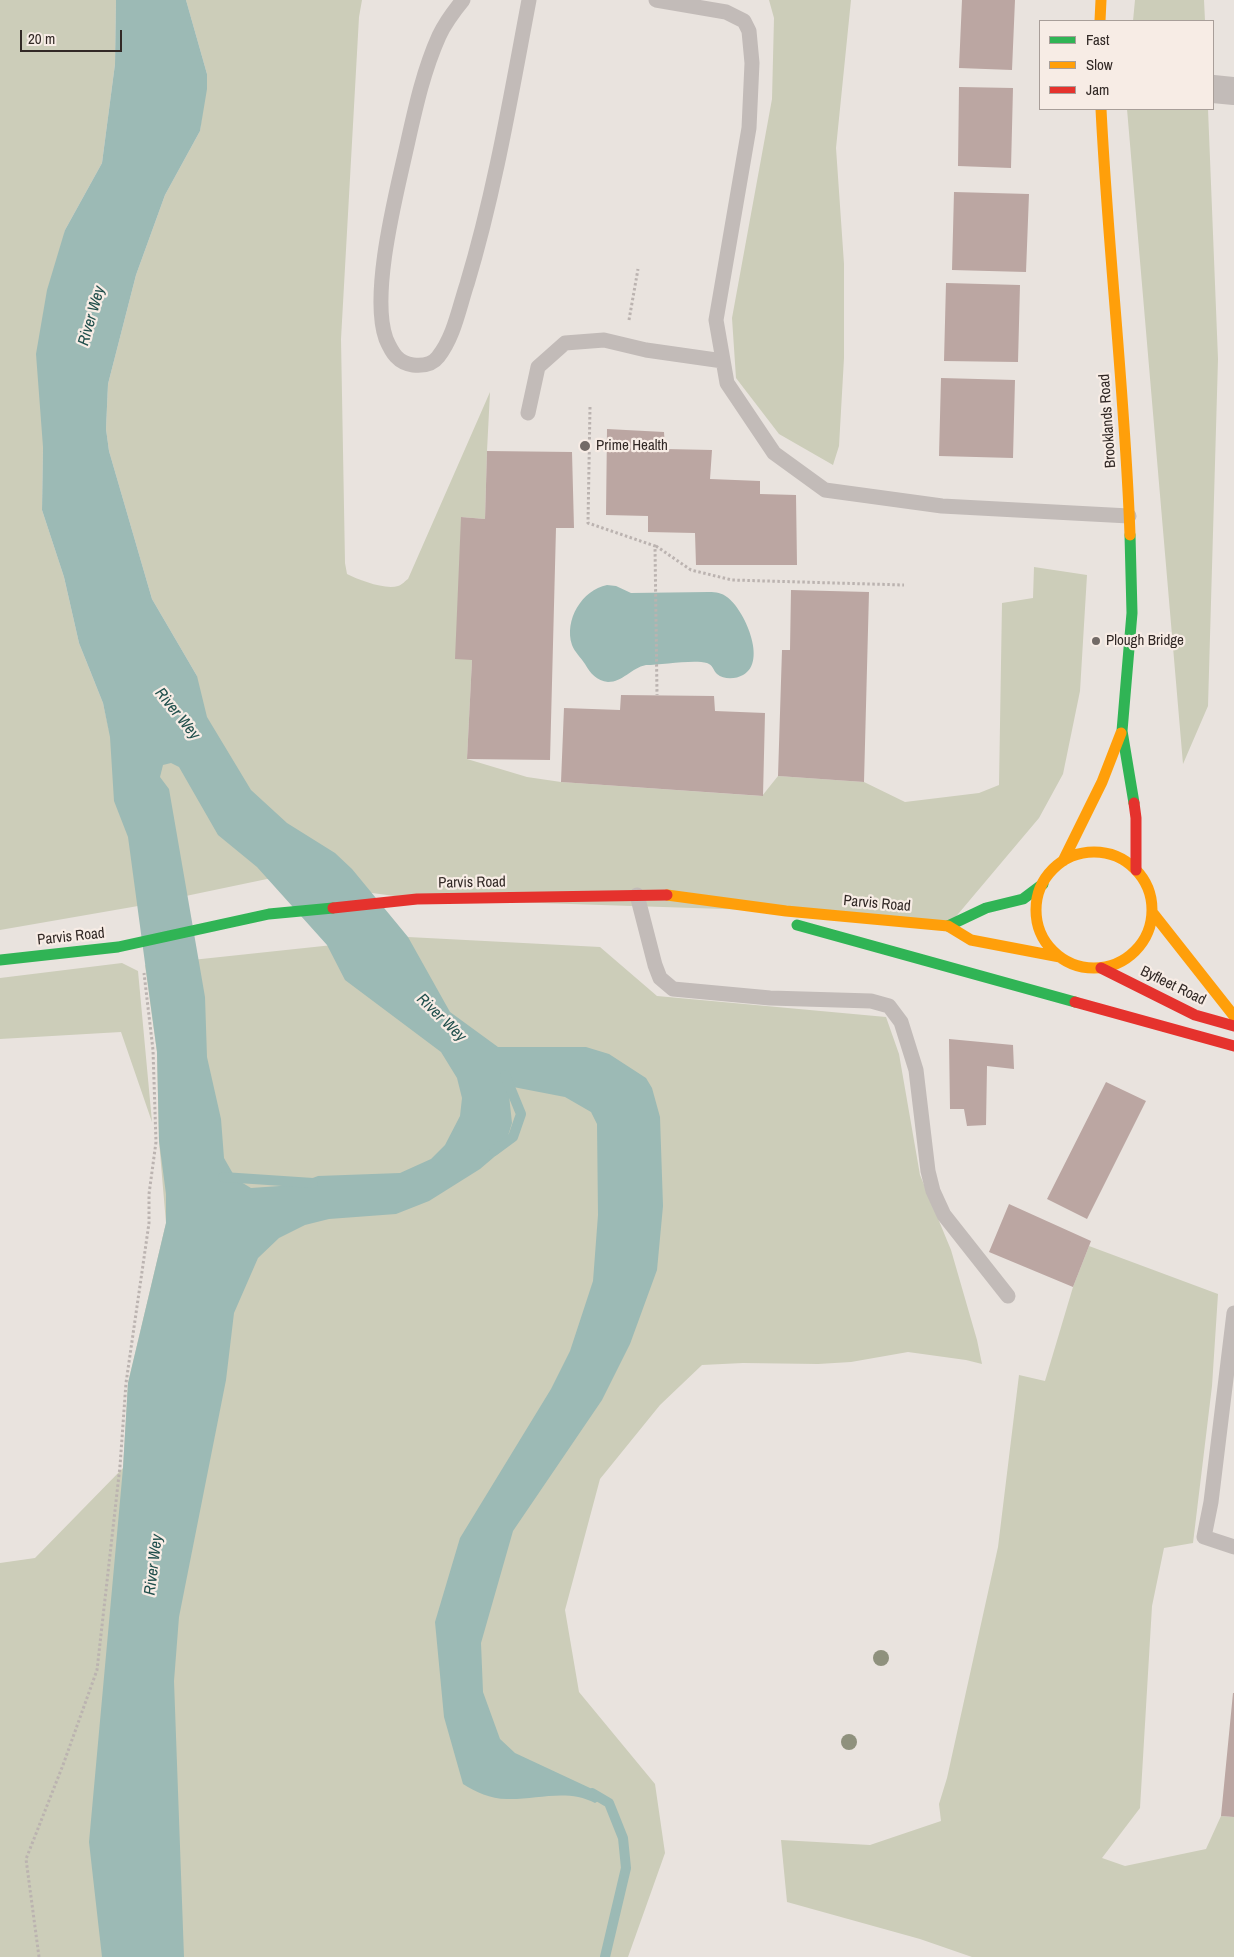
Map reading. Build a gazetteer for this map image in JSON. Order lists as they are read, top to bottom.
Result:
{
  "streets": {
    "main road": ["Brooklands Road", "Parvis Road", "Byfleet Road"]
  },
  "crossings": [
    ["Parvis Road", "Byfleet Road"]
  ],
  "water": ["River Wey"],
  "places": ["Prime Health", "Plough Bridge"],
  "legend": ["Fast", "Slow", "Jam"],
  "scale_bar": "20 m"
}
